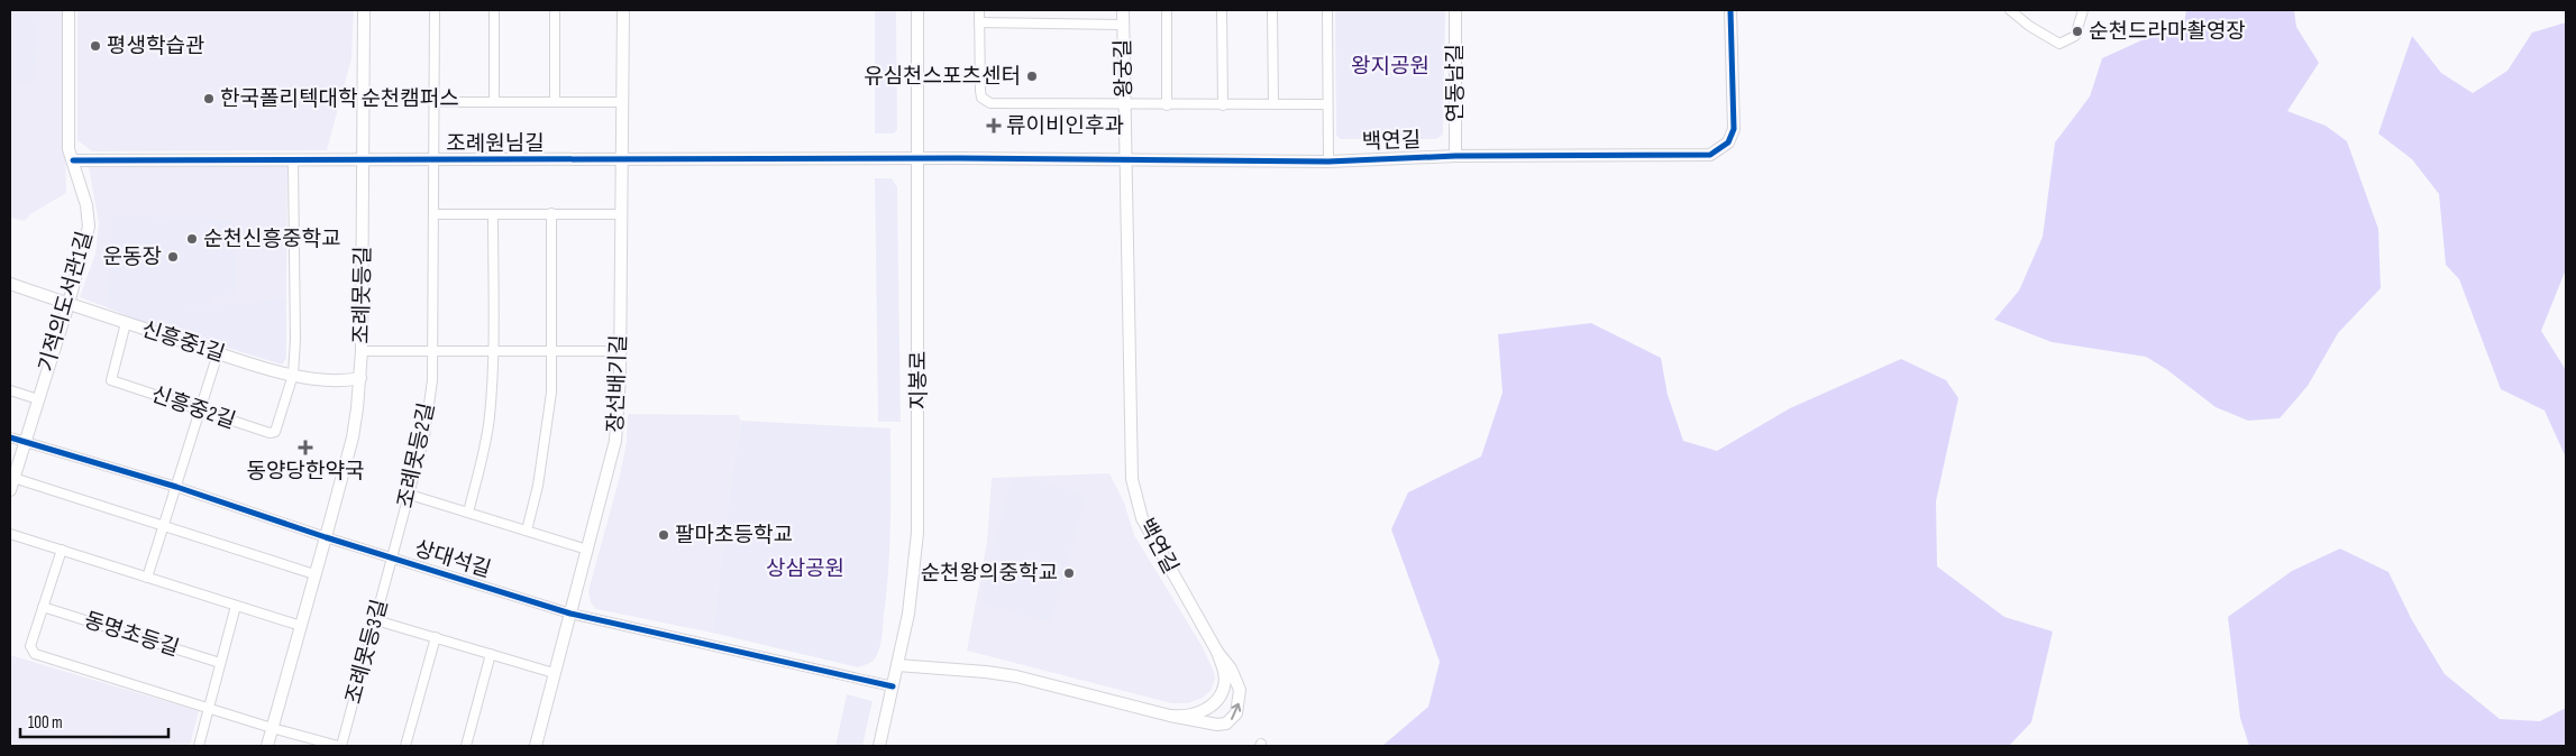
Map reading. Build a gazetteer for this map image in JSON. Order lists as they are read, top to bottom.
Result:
{
  "streets": {
    "street": [
      "왕궁길",
      "연동남길",
      "백연길",
      "조례원님길",
      "조례못등길",
      "기적의도서관1길",
      "신흥중1길",
      "지봉로",
      "장선배기길",
      "신흥중2길",
      "조례못등2길",
      "상대석길",
      "동명초등길",
      "조례못등3길"
    ]
  },
  "crossings": [
    ["왕궁길", "백연길"],
    ["연동남길", "백연길"],
    ["백연길", "조례원님길"],
    ["백연길", "지봉로"],
    ["조례원님길", "조례못등길"],
    ["조례원님길", "기적의도서관1길"],
    ["조례원님길", "지봉로"],
    ["조례원님길", "장선배기길"],
    ["조례원님길", "조례못등2길"],
    ["조례못등길", "신흥중1길"],
    ["조례못등길", "상대석길"],
    ["조례못등길", "조례못등3길"],
    ["기적의도서관1길", "신흥중1길"],
    ["기적의도서관1길", "상대석길"],
    ["신흥중1길", "신흥중2길"],
    ["지봉로", "상대석길"],
    ["장선배기길", "상대석길"],
    ["조례못등2길", "상대석길"],
    ["조례못등2길", "조례못등3길"],
    ["상대석길", "조례못등3길"]
  ],
  "parks": ["왕지공원", "상삼공원"],
  "places": {
    "other": [
      "순천드라마촬영장",
      "평생학습관",
      "유심천스포츠센터",
      "한국폴리텍대학 순천캠퍼스",
      "순천신흥중학교",
      "운동장",
      "팔마초등학교",
      "순천왕의중학교"
    ],
    "health": ["류이비인후과", "동양당한약국"]
  },
  "scale_bar": "100 m"
}
